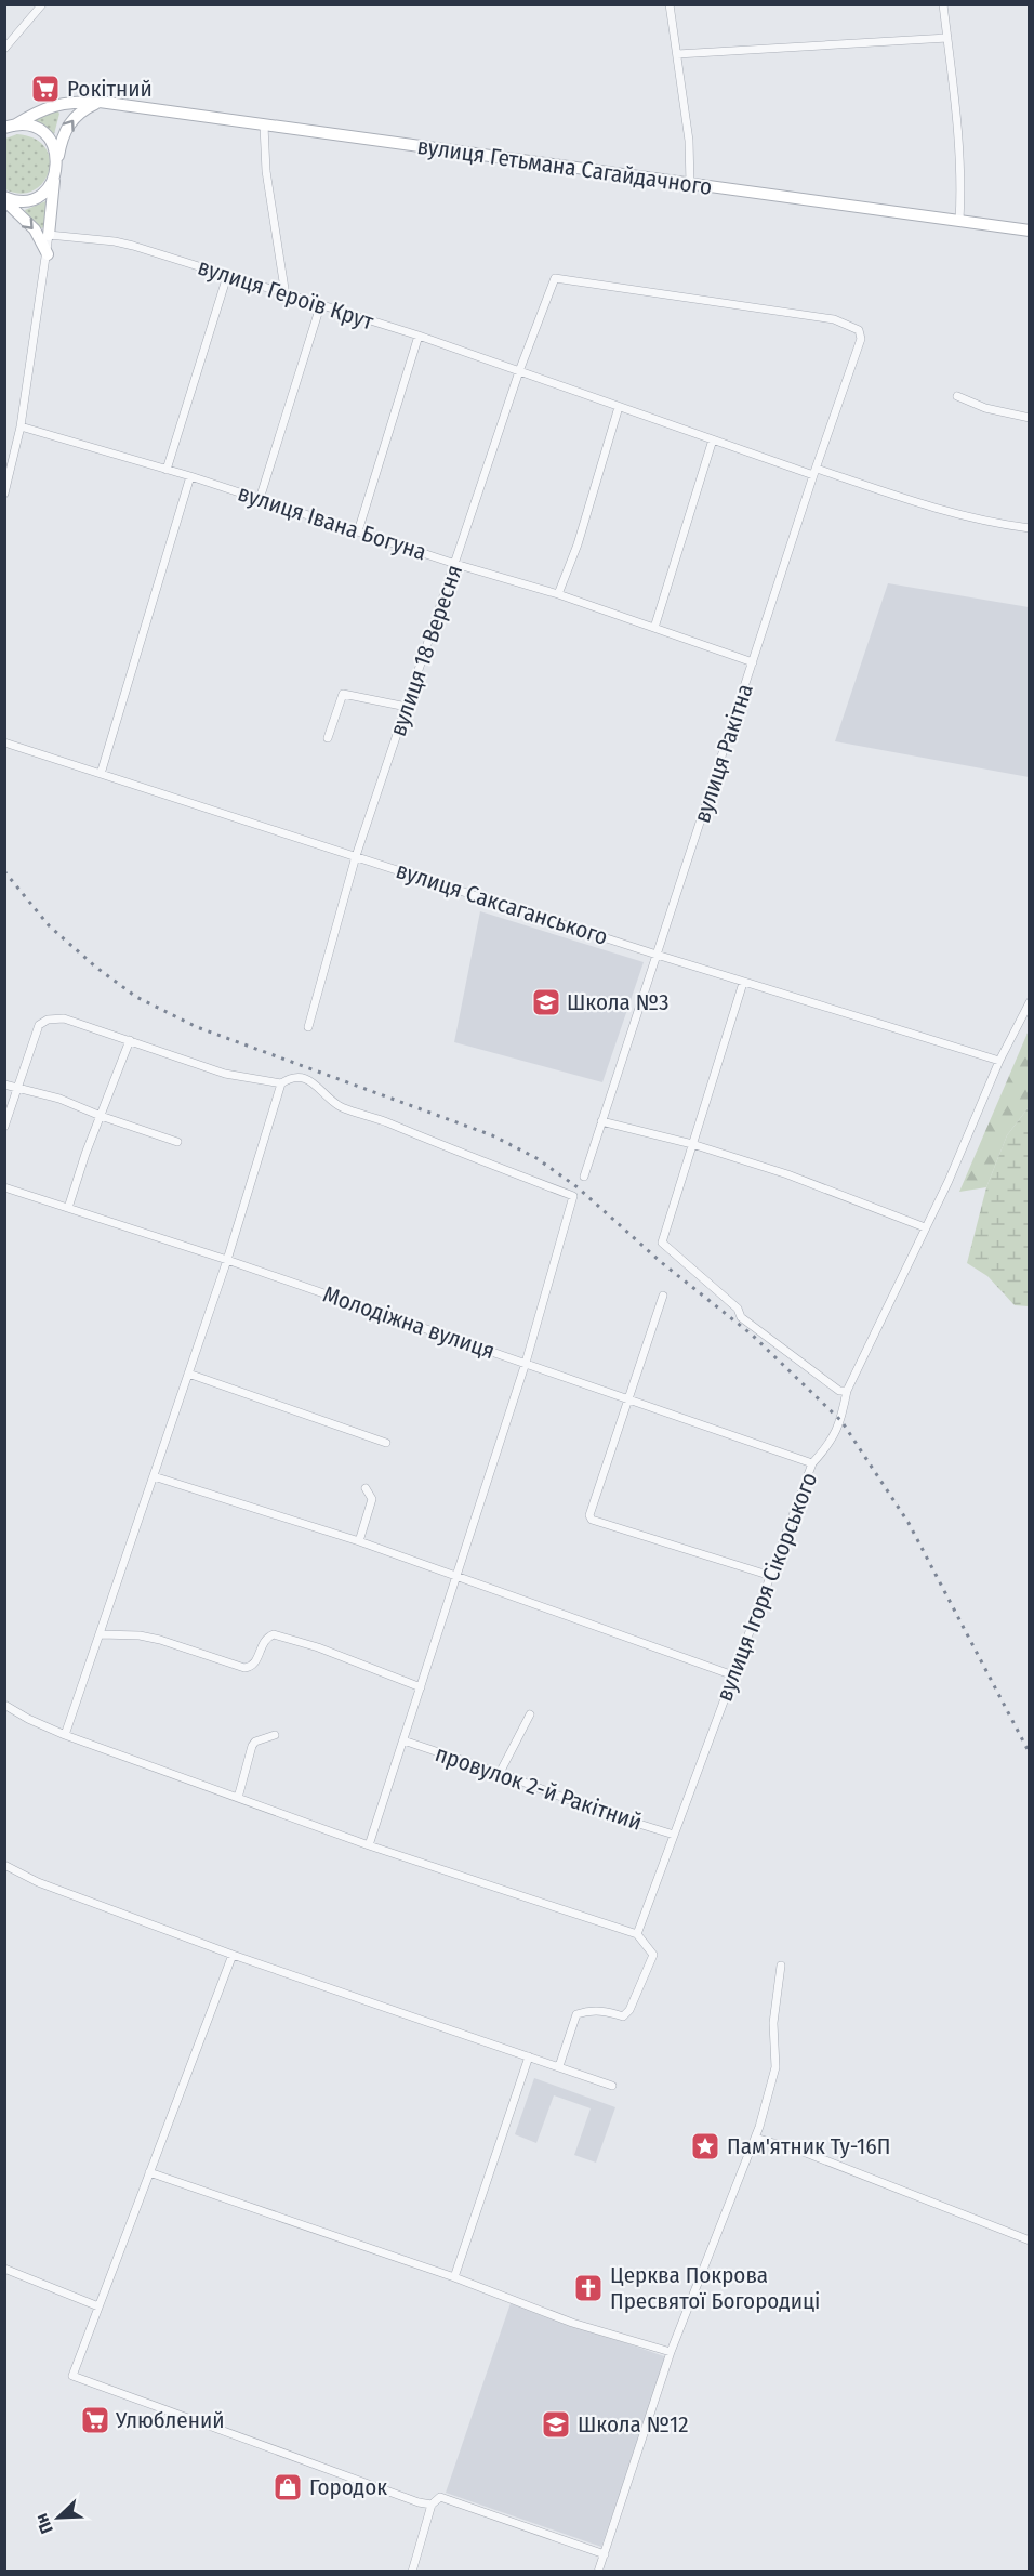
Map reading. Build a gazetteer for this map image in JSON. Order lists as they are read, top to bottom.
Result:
{
  "streets": {
    "main road": ["вулиця Гетьмана Сагайдачного"],
    "street": [
      "вулиця Героїв Крут",
      "вулиця Івана Богуна",
      "вулиця 18 Вересня",
      "вулиця Ракітна",
      "вулиця Саксаганського",
      "Молодіжна вулиця",
      "вулиця Ігоря Сікорського",
      "провулок 2-й Ракітний"
    ]
  },
  "crossings": [
    ["вулиця Героїв Крут", "вулиця 18 Вересня"],
    ["вулиця Героїв Крут", "вулиця Ракітна"],
    ["вулиця Івана Богуна", "вулиця 18 Вересня"],
    ["вулиця Івана Богуна", "вулиця Ракітна"],
    ["вулиця 18 Вересня", "вулиця Ракітна"],
    ["вулиця 18 Вересня", "вулиця Саксаганського"],
    ["вулиця Ракітна", "вулиця Саксаганського"],
    ["вулиця Саксаганського", "вулиця Ігоря Сікорського"],
    ["Молодіжна вулиця", "вулиця Ігоря Сікорського"],
    ["вулиця Ігоря Сікорського", "провулок 2-й Ракітний"]
  ],
  "places": {
    "supermarket": ["Рокітний", "Улюблений"],
    "school or university": ["Школа №3", "Школа №12"],
    "place": ["Пам'ятник Ту-16П"],
    "church": ["Церква Покрова Пресвятої Богородиці"],
    "shop": ["Городок"]
  },
  "north": "bottom left"
}
